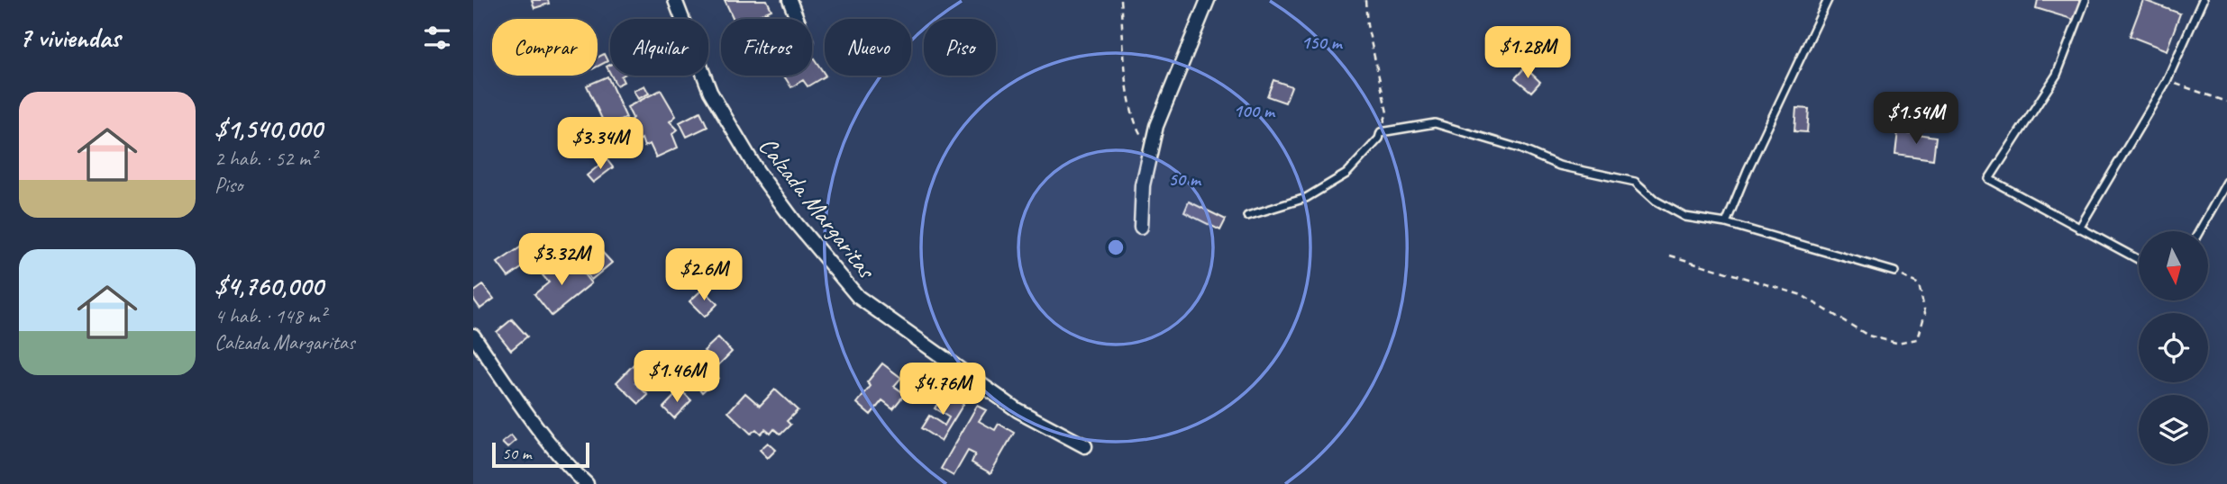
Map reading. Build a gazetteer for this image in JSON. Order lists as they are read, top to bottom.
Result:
{
  "streets": {
    "street": ["Calzada Margaritas"]
  },
  "scale_bar": "50 m",
  "north": "bottom",
  "page": {
    "heading": "7 viviendas",
    "chip": [
      "Comprar",
      "Alquilar",
      "Filtros",
      "Nuevo",
      "Piso"
    ],
    "price": [
      "$1.28M",
      "$1.54M",
      "$3.34M",
      "$3.32M",
      "$2.6M",
      "$1.46M",
      "$4.76M"
    ],
    "list": [
      {
        "name": "$1,540,000",
        "note": "2 hab. · 52 m² · Piso"
      },
      {
        "name": "$4,760,000",
        "note": "4 hab. · 148 m² · Calzada Margaritas"
      }
    ],
    "scale": "50 m"
  },
  "rings": ["150 m", "100 m", "50 m"]
}
